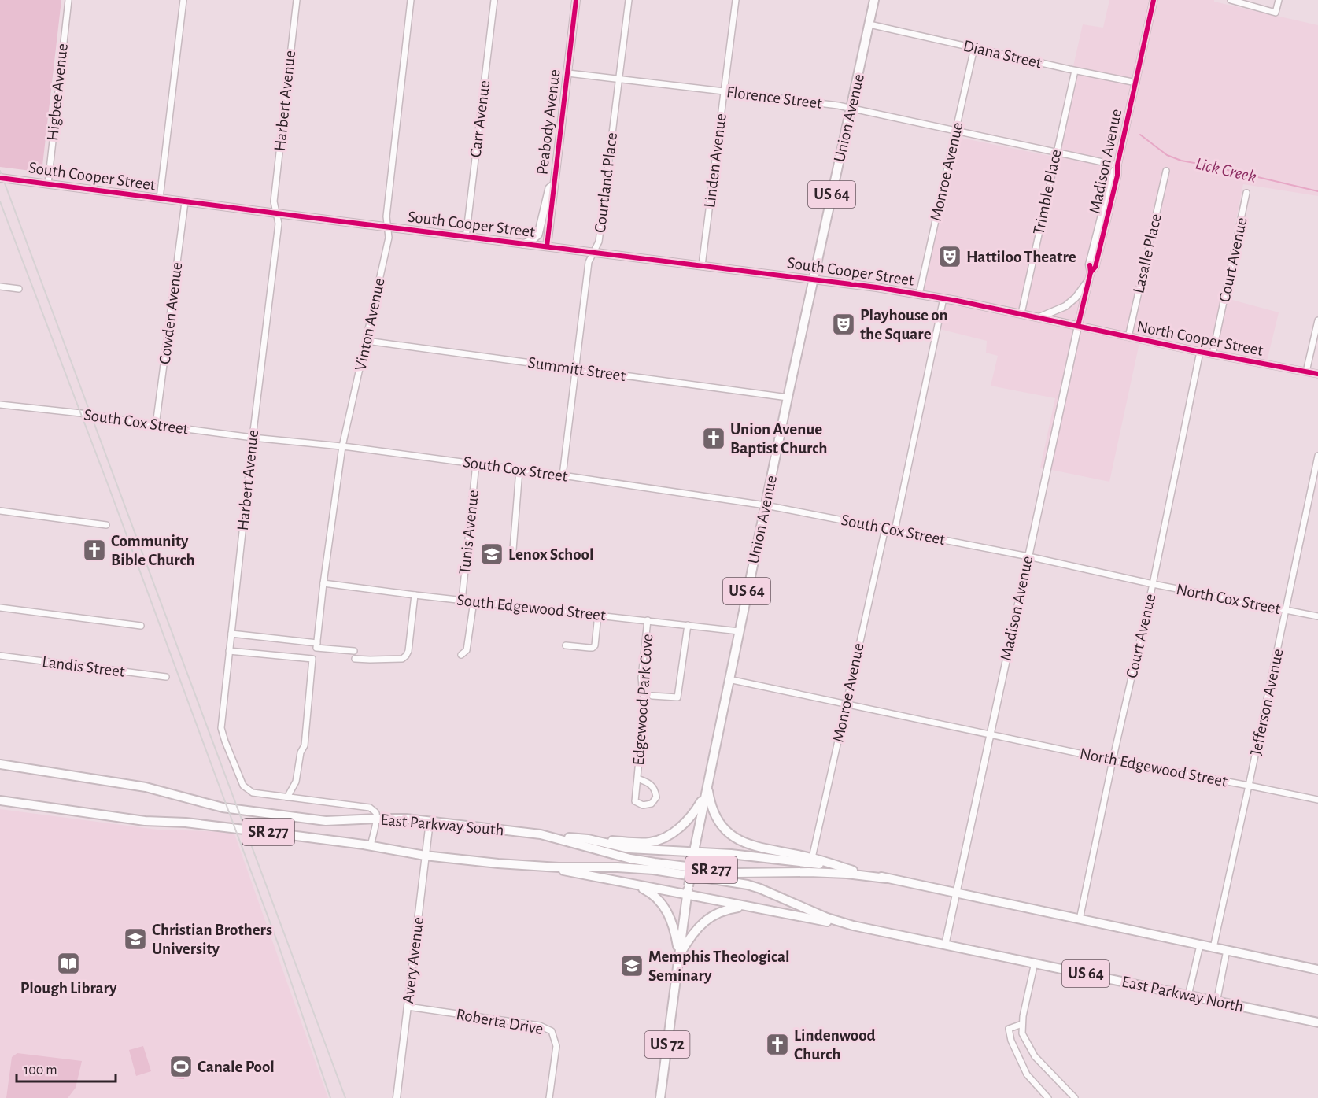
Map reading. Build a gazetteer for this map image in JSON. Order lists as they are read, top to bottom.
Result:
{
  "streets": {
    "main road": [
      "Union Avenue",
      "Peabody Avenue",
      "South Cooper Street",
      "US 64",
      "East Parkway South",
      "SR 277",
      "East Parkway North",
      "US 72"
    ],
    "street": [
      "Diana Street",
      "Higbee Avenue",
      "Florence Street",
      "Harbert Avenue",
      "Carr Avenue",
      "Linden Avenue",
      "Madison Avenue",
      "Monroe Avenue",
      "Courtland Place",
      "Trimble Place",
      "Lasalle Place",
      "Court Avenue",
      "Cowden Avenue",
      "Vinton Avenue",
      "North Cooper Street",
      "Summitt Street",
      "South Cox Street",
      "Tunis Avenue",
      "North Cox Street",
      "South Edgewood Street",
      "Landis Street",
      "Edgewood Park Cove",
      "Jefferson Avenue",
      "North Edgewood Street",
      "Avery Avenue",
      "Roberta Drive"
    ]
  },
  "crossings": [
    ["Diana Street", "Union Avenue"],
    ["Diana Street", "Madison Avenue"],
    ["Diana Street", "Monroe Avenue"],
    ["Diana Street", "Trimble Place"],
    ["Higbee Avenue", "South Cooper Street"],
    ["Florence Street", "Union Avenue"],
    ["Florence Street", "Peabody Avenue"],
    ["Florence Street", "Linden Avenue"],
    ["Florence Street", "Madison Avenue"],
    ["Florence Street", "Monroe Avenue"],
    ["Florence Street", "Courtland Place"],
    ["Florence Street", "Trimble Place"],
    ["Harbert Avenue", "South Cooper Street"],
    ["Harbert Avenue", "South Cox Street"],
    ["Harbert Avenue", "East Parkway South"],
    ["Union Avenue", "South Cooper Street"],
    ["Union Avenue", "US 64"],
    ["Union Avenue", "Summitt Street"],
    ["Union Avenue", "South Cox Street"],
    ["Union Avenue", "South Edgewood Street"],
    ["Carr Avenue", "South Cooper Street"],
    ["Peabody Avenue", "South Cooper Street"],
    ["Linden Avenue", "South Cooper Street"],
    ["Madison Avenue", "South Cooper Street"],
    ["Madison Avenue", "US 64"],
    ["Madison Avenue", "North Cooper Street"],
    ["Madison Avenue", "South Cox Street"],
    ["Madison Avenue", "North Cox Street"],
    ["Madison Avenue", "North Edgewood Street"],
    ["Madison Avenue", "East Parkway North"],
    ["Monroe Avenue", "South Cooper Street"],
    ["Monroe Avenue", "US 64"],
    ["Monroe Avenue", "South Cox Street"],
    ["South Cooper Street", "Courtland Place"],
    ["South Cooper Street", "Trimble Place"],
    ["South Cooper Street", "Cowden Avenue"],
    ["South Cooper Street", "Vinton Avenue"],
    ["South Cooper Street", "North Cooper Street"],
    ["Courtland Place", "Summitt Street"],
    ["Courtland Place", "South Cox Street"],
    ["US 64", "Court Avenue"],
    ["US 64", "Jefferson Avenue"],
    ["US 64", "East Parkway South"],
    ["US 64", "East Parkway North"],
    ["Lasalle Place", "North Cooper Street"],
    ["Court Avenue", "North Cooper Street"],
    ["Court Avenue", "North Cox Street"],
    ["Court Avenue", "North Edgewood Street"],
    ["Cowden Avenue", "South Cox Street"],
    ["Vinton Avenue", "Summitt Street"],
    ["Vinton Avenue", "South Cox Street"],
    ["Vinton Avenue", "South Edgewood Street"],
    ["South Cox Street", "Tunis Avenue"],
    ["South Cox Street", "North Cox Street"],
    ["Tunis Avenue", "South Edgewood Street"],
    ["North Cox Street", "Jefferson Avenue"],
    ["South Edgewood Street", "Edgewood Park Cove"],
    ["Jefferson Avenue", "North Edgewood Street"],
    ["East Parkway South", "Avery Avenue"],
    ["East Parkway South", "East Parkway North"],
    ["Avery Avenue", "Roberta Drive"]
  ],
  "water": ["Lick Creek"],
  "places": {
    "theatre": ["Hattiloo Theatre", "Playhouse on the Square"],
    "church": ["Union Avenue Baptist Church", "Community Bible Church", "Lindenwood Church"],
    "school or university": ["Lenox School", "Christian Brothers University", "Memphis Theological Seminary"],
    "library": ["Plough Library"],
    "sports": ["Canale Pool"]
  },
  "scale_bar": "100 m"
}
